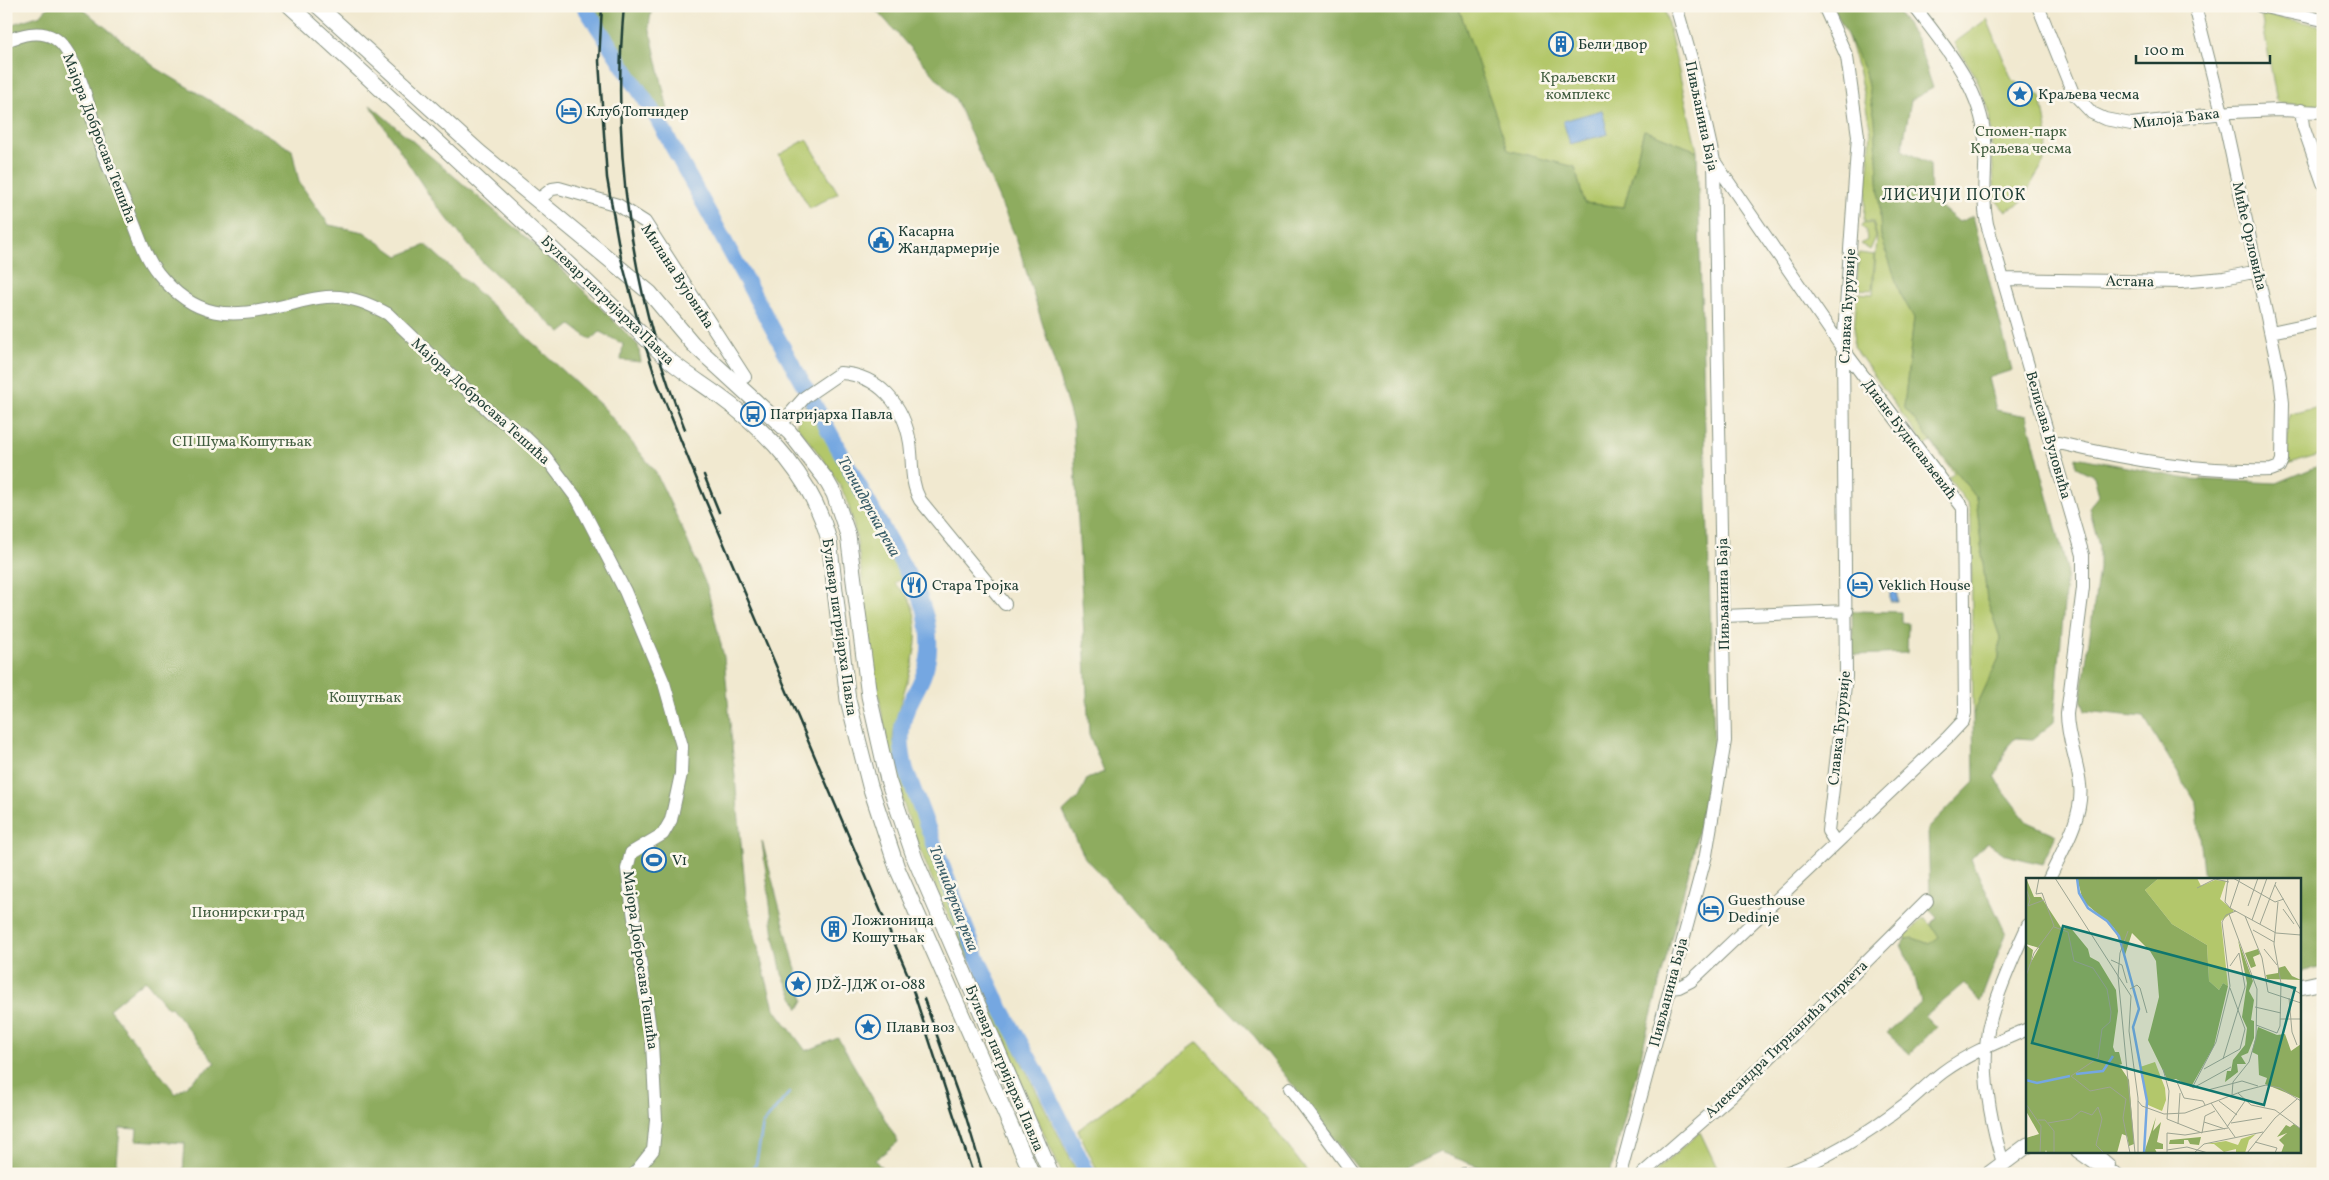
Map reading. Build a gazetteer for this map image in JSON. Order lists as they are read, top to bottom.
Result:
{
  "streets": {
    "main road": ["Булевар патријарха Павла"],
    "street": [
      "Пивљанина Баја",
      "Милоја Ђака",
      "Мајора Добросава Тешића",
      "Миће Орловића",
      "Милана Вујовића",
      "Астана",
      "Славка Ћурувије",
      "Велисава Вуловића",
      "Диане Будисављевић",
      "Александра Тирнанића Тиркета"
    ]
  },
  "crossings": [
    ["Пивљанина Баја", "Диане Будисављевић"],
    ["Милоја Ђака", "Миће Орловића"],
    ["Миће Орловића", "Астана"],
    ["Миће Орловића", "Велисава Вуловића"],
    ["Милана Вујовића", "Булевар патријарха Павла"],
    ["Астана", "Велисава Вуловића"],
    ["Славка Ћурувије", "Диане Будисављевић"]
  ],
  "districts": ["ЛИСИЧЈИ ПОТОК"],
  "water": ["Топчидерска река"],
  "parks": [
    "Краљевски комплекс",
    "Спомен-парк Краљева чесма",
    "СП Шума Кошутњак",
    "Кошутњак",
    "Пионирски град"
  ],
  "places": {
    "building": ["Бели двор", "Ложионица Кошутњак"],
    "place": ["Краљева чесма", "JDŽ-JДЖ 01-088", "Плави воз"],
    "hotel": ["Клуб Топчидер", "Veklich House", "Guesthouse Dedinje"],
    "public building": ["Касарна Жандармерије"],
    "bus stop": ["Патријарха Павла"],
    "restaurant": ["Стара Тројка"],
    "sports": ["V1"]
  },
  "scale_bar": "100 m"
}
